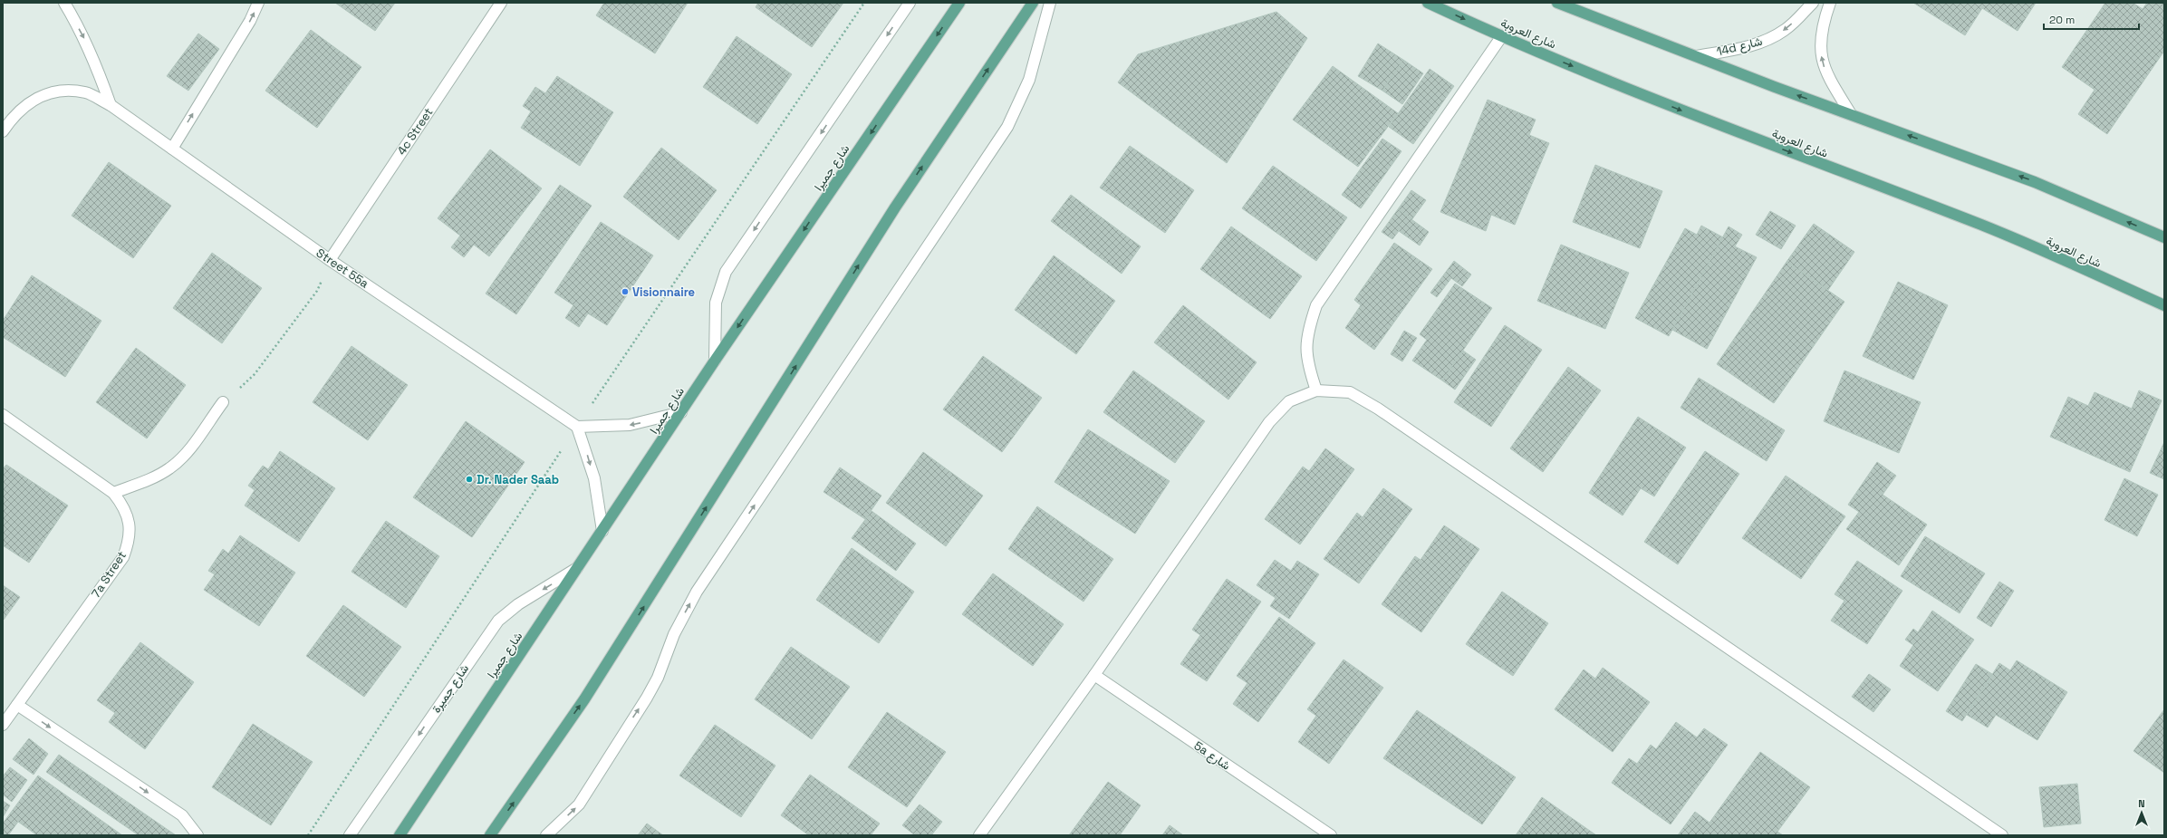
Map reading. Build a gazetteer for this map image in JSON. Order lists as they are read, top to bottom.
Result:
{
  "streets": {
    "main road": ["شارع العروبة", "شارع جميرا"],
    "street": [
      "14d شارع",
      "4c Street",
      "Street 55a",
      "7a Street",
      "شارع جميرة",
      "5a شارع"
    ]
  },
  "crossings": [
    ["4c Street", "Street 55a"],
    ["شارع جميرا", "شارع جميرة"]
  ],
  "one_way": ["14d شارع", "شارع جميرة"],
  "places": ["Visionnaire", "Dr. Nader Saab"],
  "scale_bar": "20 m",
  "north": "top"
}
